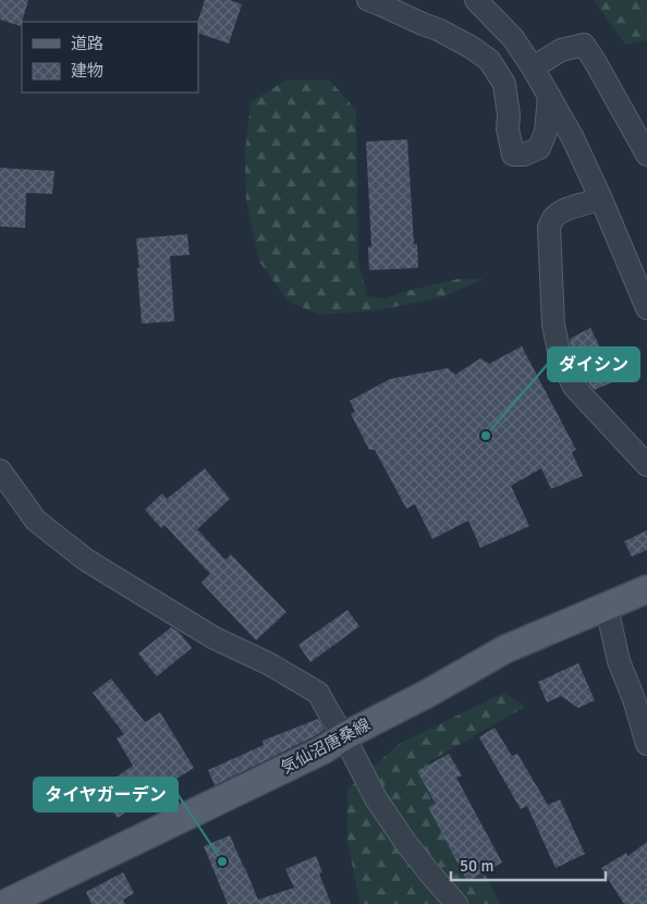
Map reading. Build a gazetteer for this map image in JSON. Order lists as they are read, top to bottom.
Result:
{
  "streets": {
    "main road": ["気仙沼唐桑線"]
  },
  "places": ["ダイシン", "タイヤガーデン"],
  "legend": ["道路", "建物"],
  "scale_bar": "50 m"
}
